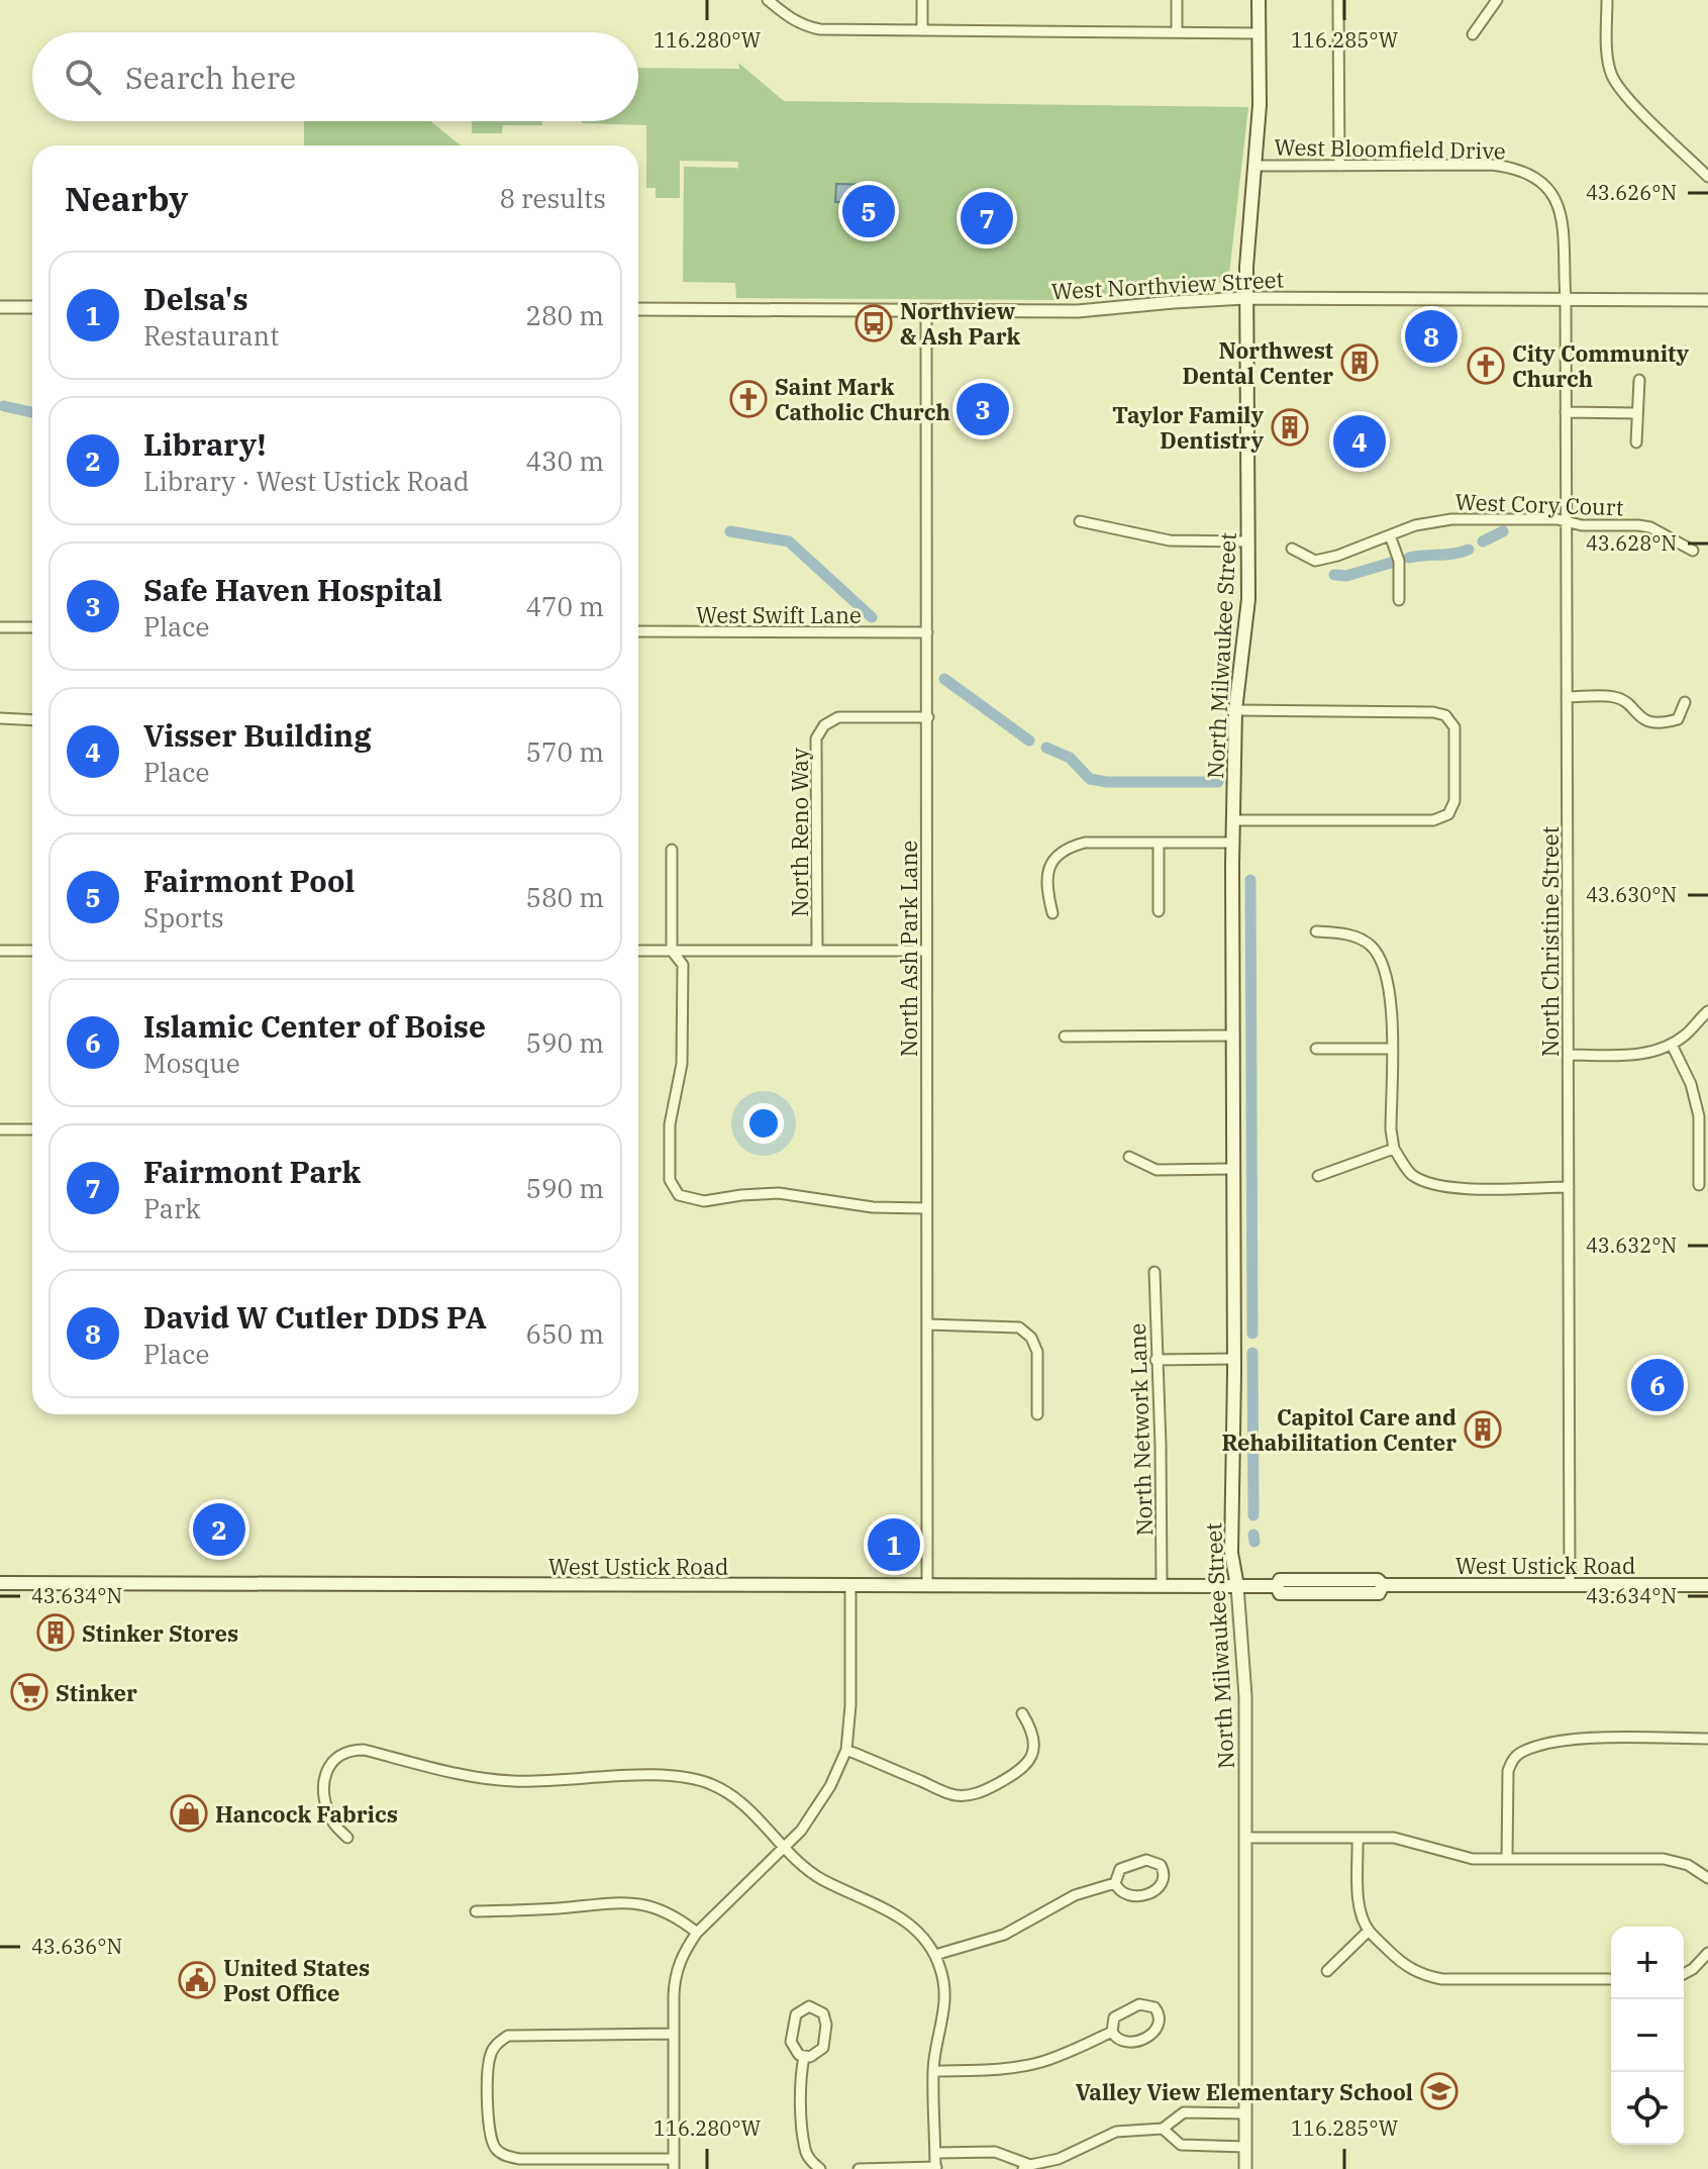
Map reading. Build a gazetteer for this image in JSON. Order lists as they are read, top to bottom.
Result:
{
  "streets": {
    "main road": ["North Milwaukee Street", "West Ustick Road"],
    "street": [
      "West Bloomfield Drive",
      "West Northview Street",
      "West Cory Court",
      "West Swift Lane",
      "North Reno Way",
      "North Christine Street",
      "North Ash Park Lane",
      "North Network Lane"
    ]
  },
  "crossings": [
    ["West Bloomfield Drive", "West Northview Street"],
    ["West Bloomfield Drive", "North Milwaukee Street"],
    ["West Bloomfield Drive", "North Christine Street"],
    ["West Northview Street", "North Milwaukee Street"],
    ["West Northview Street", "North Christine Street"],
    ["West Northview Street", "North Ash Park Lane"],
    ["West Cory Court", "North Christine Street"],
    ["West Swift Lane", "North Ash Park Lane"],
    ["North Milwaukee Street", "West Ustick Road"],
    ["North Reno Way", "North Ash Park Lane"],
    ["North Christine Street", "West Ustick Road"],
    ["North Ash Park Lane", "West Ustick Road"],
    ["North Network Lane", "West Ustick Road"]
  ],
  "places": {
    "bus stop": ["Northview & Ash Park"],
    "building": [
      "Northwest Dental Center",
      "Taylor Family Dentistry",
      "Capitol Care and Rehabilitation Center",
      "Stinker Stores"
    ],
    "church": ["City Community Church", "Saint Mark Catholic Church"],
    "supermarket": ["Stinker"],
    "shop": ["Hancock Fabrics"],
    "public building": ["United States Post Office"],
    "school or university": ["Valley View Elementary School"]
  },
  "page": {
    "search": "Search here",
    "heading": ["Nearby", "8 results"],
    "pins": [
      "5",
      "7",
      "8",
      "3",
      "4",
      "6",
      "2",
      "1"
    ],
    "list": [
      {
        "mark": "1",
        "name": "Delsa's",
        "note": "Restaurant",
        "value": "280 m"
      },
      {
        "mark": "2",
        "name": "Library!",
        "note": "Library · West Ustick Road",
        "value": "430 m"
      },
      {
        "mark": "3",
        "name": "Safe Haven Hospital",
        "note": "Place",
        "value": "470 m"
      },
      {
        "mark": "4",
        "name": "Visser Building",
        "note": "Place",
        "value": "570 m"
      },
      {
        "mark": "5",
        "name": "Fairmont Pool",
        "note": "Sports",
        "value": "580 m"
      },
      {
        "mark": "6",
        "name": "Islamic Center of Boise",
        "note": "Mosque",
        "value": "590 m"
      },
      {
        "mark": "7",
        "name": "Fairmont Park",
        "note": "Park",
        "value": "590 m"
      },
      {
        "mark": "8",
        "name": "David W Cutler DDS PA",
        "note": "Place",
        "value": "650 m"
      }
    ],
    "map_buttons": ["+", "−"]
  },
  "coordinates": [
    "116.280°W",
    "116.285°W",
    "43.626°N",
    "43.628°N",
    "43.630°N",
    "43.632°N",
    "43.634°N",
    "43.636°N"
  ]
}
